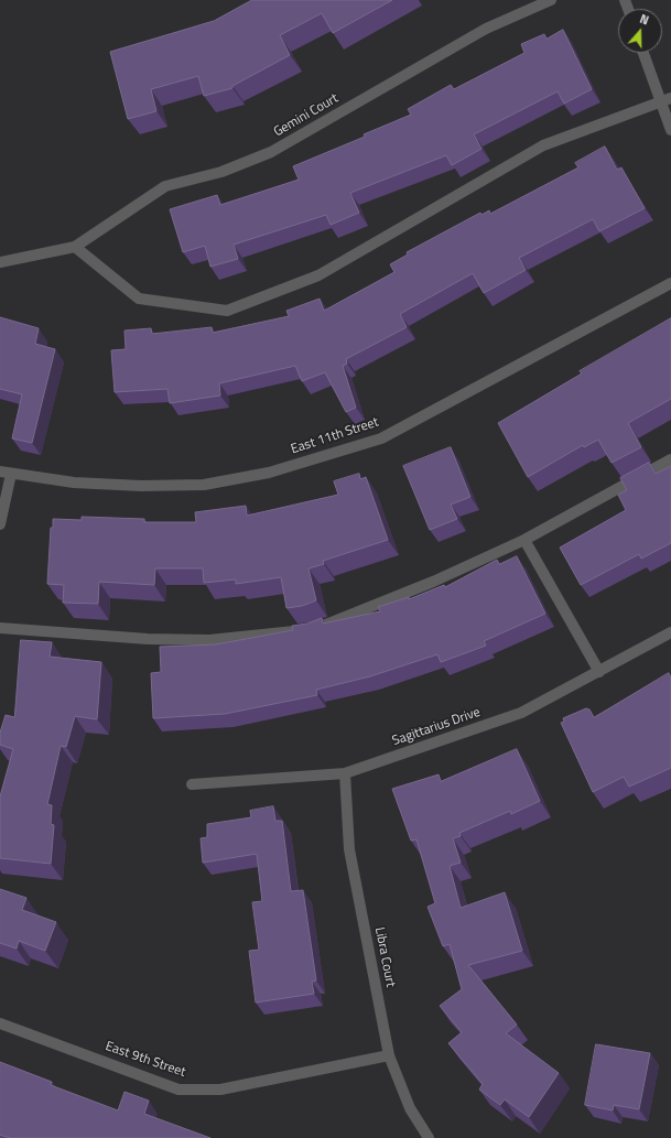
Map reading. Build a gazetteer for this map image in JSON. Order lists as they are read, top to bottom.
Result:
{
  "streets": {
    "street": [
      "Gemini Court",
      "East 11th Street",
      "Sagittarius Drive",
      "Libra Court",
      "East 9th Street"
    ]
  },
  "crossings": [
    ["Sagittarius Drive", "Libra Court"],
    ["Libra Court", "East 9th Street"]
  ],
  "north": "top"
}
